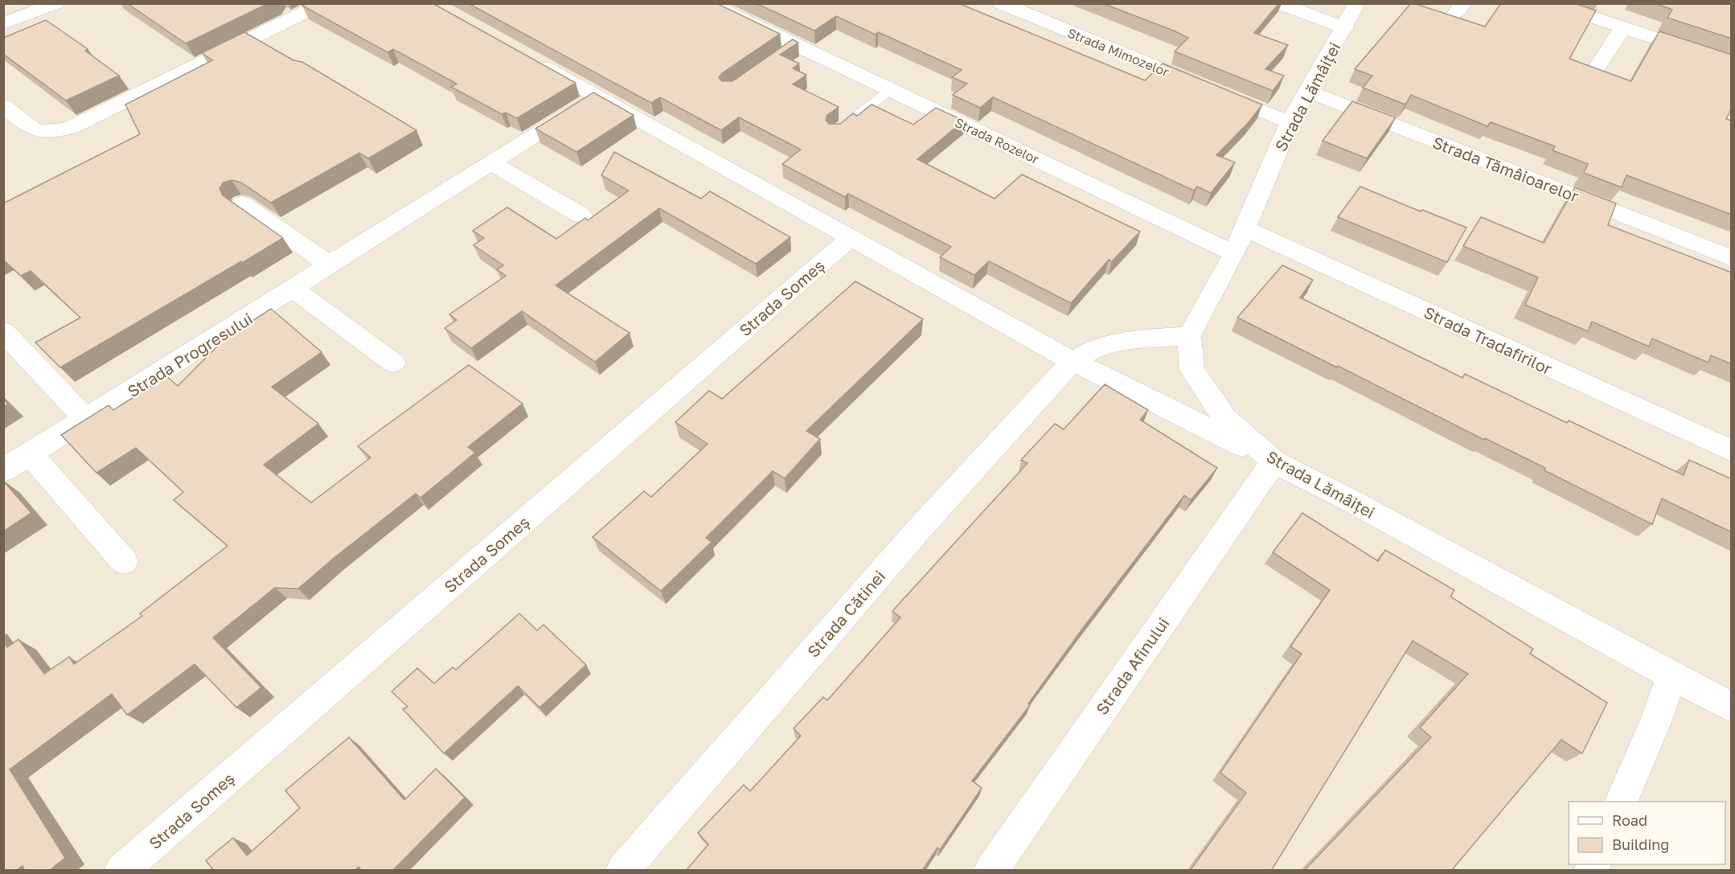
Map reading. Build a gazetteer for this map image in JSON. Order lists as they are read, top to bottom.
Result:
{
  "streets": {
    "street": [
      "Strada Mimozelor",
      "Strada Lămâiței",
      "Strada Rozelor",
      "Strada Tămâioarelor",
      "Strada Someș",
      "Strada Tradafirilor",
      "Strada Progresului",
      "Strada Cătinei",
      "Strada Afinului"
    ]
  },
  "crossings": [
    ["Strada Mimozelor", "Strada Lămâiței"],
    ["Strada Lămâiței", "Strada Rozelor"],
    ["Strada Lămâiței", "Strada Tămâioarelor"],
    ["Strada Lămâiței", "Strada Tradafirilor"],
    ["Strada Lămâiței", "Strada Cătinei"],
    ["Strada Lămâiței", "Strada Afinului"]
  ],
  "legend": ["Road", "Building"]
}
